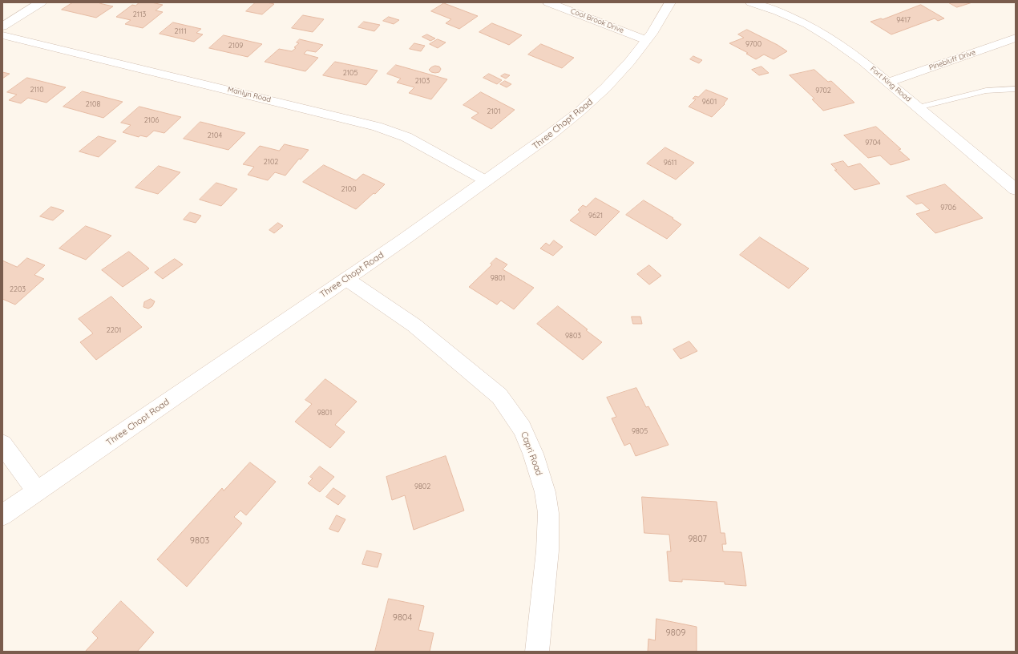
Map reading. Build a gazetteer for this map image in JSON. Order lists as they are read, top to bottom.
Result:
{
  "streets": {
    "street": [
      "Cool Brook Drive",
      "Pinebluff Drive",
      "Fort King Road",
      "Manlyn Road",
      "Three Chopt Road",
      "Capri Road"
    ]
  },
  "crossings": [
    ["Cool Brook Drive", "Three Chopt Road"],
    ["Pinebluff Drive", "Fort King Road"],
    ["Manlyn Road", "Three Chopt Road"],
    ["Three Chopt Road", "Capri Road"]
  ],
  "house_numbers": [
    "2113",
    "9417",
    "2111",
    "9700",
    "2109",
    "2105",
    "2103",
    "2110",
    "9702",
    "9601",
    "2108",
    "2101",
    "2106",
    "2104",
    "9704",
    "2102",
    "9611",
    "2100",
    "9706",
    "9621",
    "9801",
    "2203",
    "2201",
    "9803",
    "9801",
    "9805",
    "9802",
    "9807",
    "9803",
    "9804",
    "9809"
  ]
}
